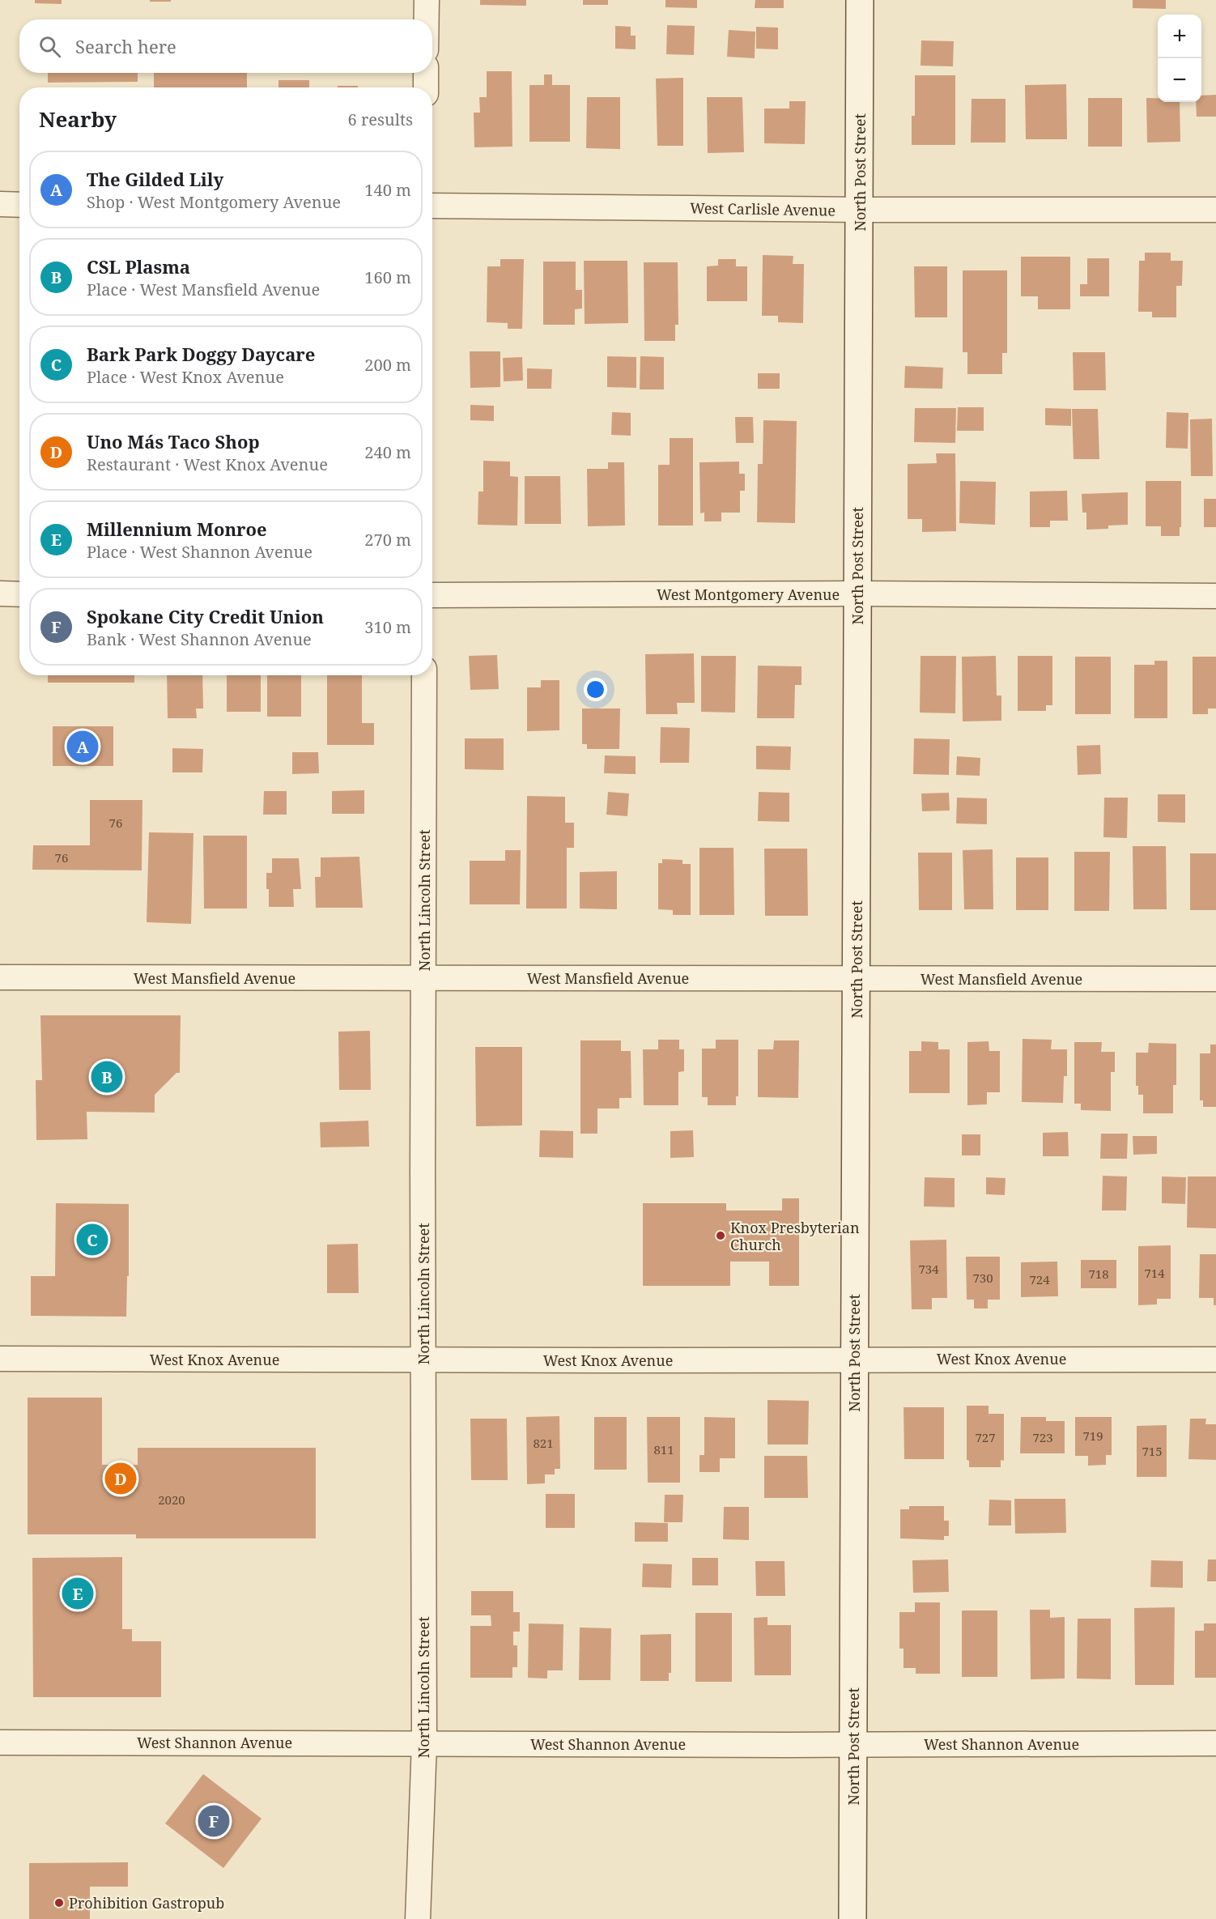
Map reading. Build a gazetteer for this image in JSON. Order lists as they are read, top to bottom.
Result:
{
  "streets": {
    "street": [
      "North Post Street",
      "West Carlisle Avenue",
      "West Montgomery Avenue",
      "North Lincoln Street",
      "West Mansfield Avenue",
      "West Knox Avenue",
      "West Shannon Avenue"
    ]
  },
  "crossings": [
    ["North Post Street", "West Carlisle Avenue"],
    ["North Post Street", "West Montgomery Avenue"],
    ["North Post Street", "West Mansfield Avenue"],
    ["North Post Street", "West Knox Avenue"],
    ["North Post Street", "West Shannon Avenue"],
    ["North Lincoln Street", "West Mansfield Avenue"],
    ["North Lincoln Street", "West Knox Avenue"],
    ["North Lincoln Street", "West Shannon Avenue"]
  ],
  "places": ["Knox Presbyterian Church", "Prohibition Gastropub"],
  "house_numbers": [
    "76",
    "76",
    "734",
    "714",
    "718",
    "730",
    "724",
    "719",
    "727",
    "723",
    "821",
    "811",
    "715",
    "2020"
  ],
  "page": {
    "map_buttons": ["+", "−"],
    "search": "Search here",
    "heading": ["Nearby", "6 results"],
    "list": [
      {
        "mark": "A",
        "name": "The Gilded Lily",
        "note": "Shop · West Montgomery Avenue",
        "value": "140 m"
      },
      {
        "mark": "B",
        "name": "CSL Plasma",
        "note": "Place · West Mansfield Avenue",
        "value": "160 m"
      },
      {
        "mark": "C",
        "name": "Bark Park Doggy Daycare",
        "note": "Place · West Knox Avenue",
        "value": "200 m"
      },
      {
        "mark": "D",
        "name": "Uno Más Taco Shop",
        "note": "Restaurant · West Knox Avenue",
        "value": "240 m"
      },
      {
        "mark": "E",
        "name": "Millennium Monroe",
        "note": "Place · West Shannon Avenue",
        "value": "270 m"
      },
      {
        "mark": "F",
        "name": "Spokane City Credit Union",
        "note": "Bank · West Shannon Avenue",
        "value": "310 m"
      }
    ],
    "pins": [
      "A",
      "B",
      "C",
      "D",
      "E",
      "F"
    ]
  }
}
